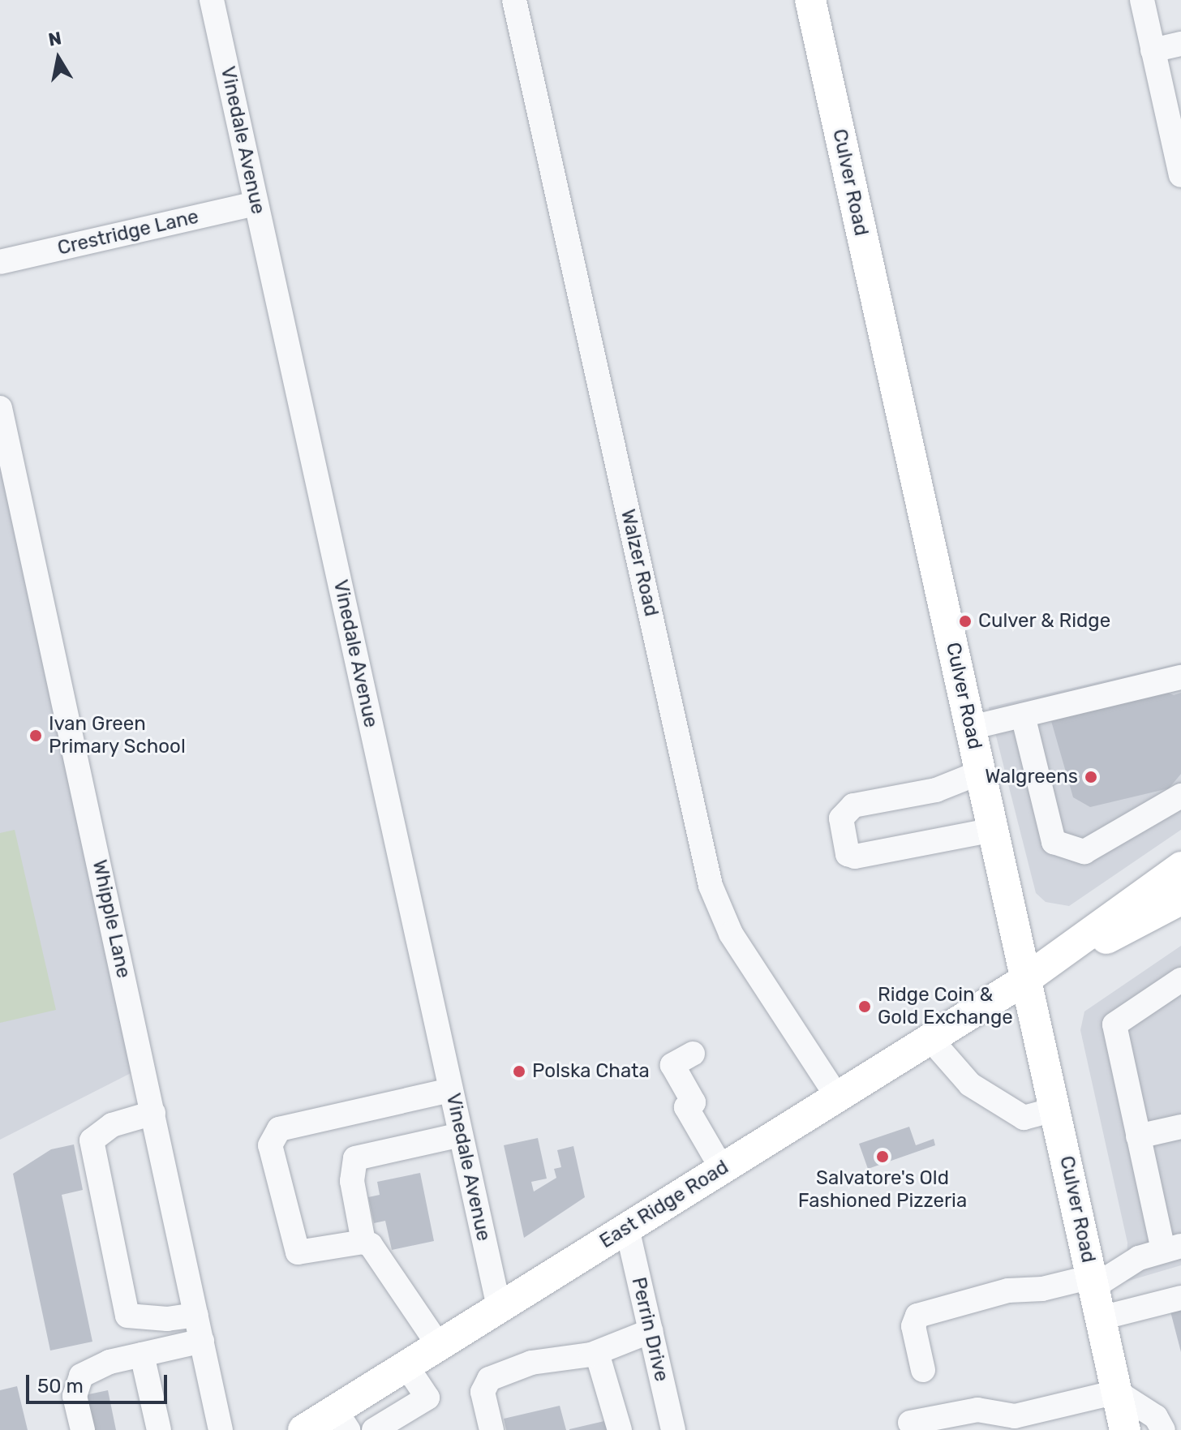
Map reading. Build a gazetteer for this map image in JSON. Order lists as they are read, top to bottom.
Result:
{
  "streets": {
    "main road": ["Culver Road", "East Ridge Road"],
    "street": [
      "Vinedale Avenue",
      "Crestridge Lane",
      "Walzer Road",
      "Whipple Lane",
      "Perrin Drive"
    ]
  },
  "crossings": [
    ["Vinedale Avenue", "Crestridge Lane"],
    ["Vinedale Avenue", "East Ridge Road"],
    ["Culver Road", "East Ridge Road"],
    ["Walzer Road", "East Ridge Road"],
    ["East Ridge Road", "Perrin Drive"]
  ],
  "places": [
    "Culver & Ridge",
    "Ivan Green Primary School",
    "Walgreens",
    "Ridge Coin & Gold Exchange",
    "Polska Chata",
    "Salvatore's Old Fashioned Pizzeria"
  ],
  "scale_bar": "50 m",
  "north": "top"
}
